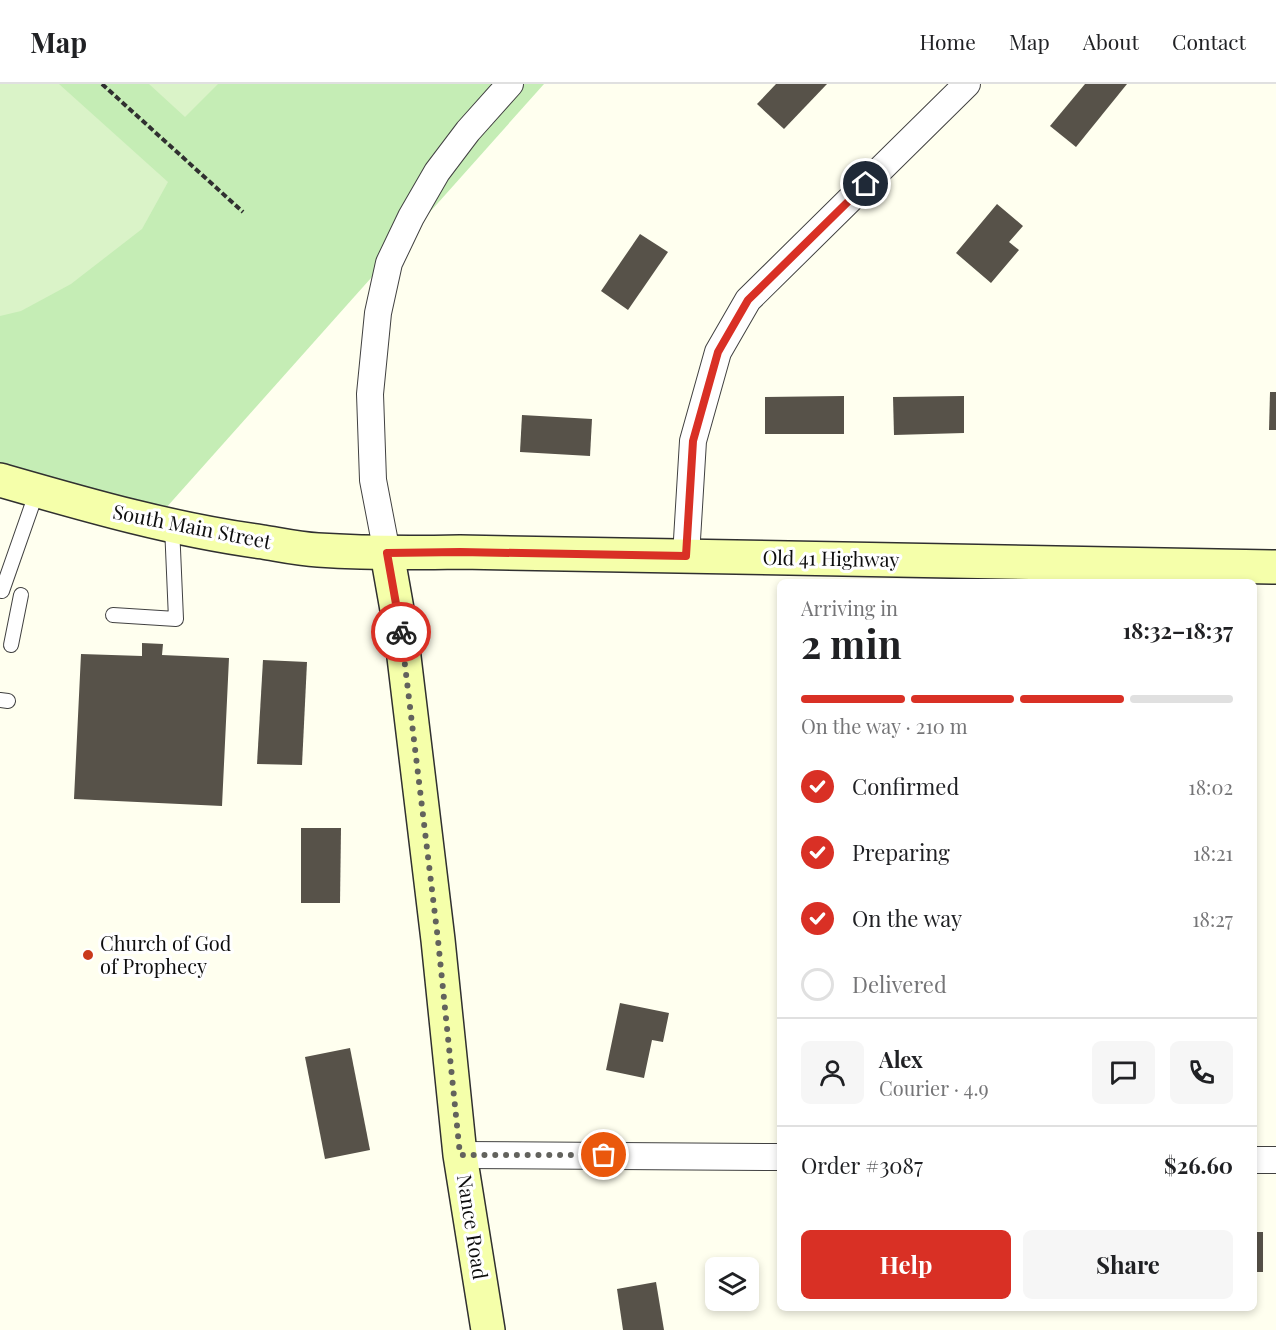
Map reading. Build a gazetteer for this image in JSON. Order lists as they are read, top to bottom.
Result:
{
  "streets": {
    "main road": ["South Main Street", "Old 41 Highway", "Nance Road"]
  },
  "crossings": [
    ["South Main Street", "Old 41 Highway"],
    ["South Main Street", "Nance Road"],
    ["Old 41 Highway", "Nance Road"]
  ],
  "places": ["Church of God of Prophecy"],
  "page": {
    "header": "Map",
    "nav": [
      "Home",
      "Map",
      "About",
      "Contact"
    ],
    "heading": ["2 min", "Arriving in", "18:32–18:37"],
    "panel": [
      "Alex",
      "Courier · 4.9",
      "Order #3087",
      "$26.60"
    ],
    "bar": "On the way · 210 m",
    "list": [
      ["Confirmed", "18:02"],
      ["Preparing", "18:21"],
      ["On the way", "18:27"],
      "Delivered"
    ],
    "buttons": ["Help", "Share"]
  }
}
